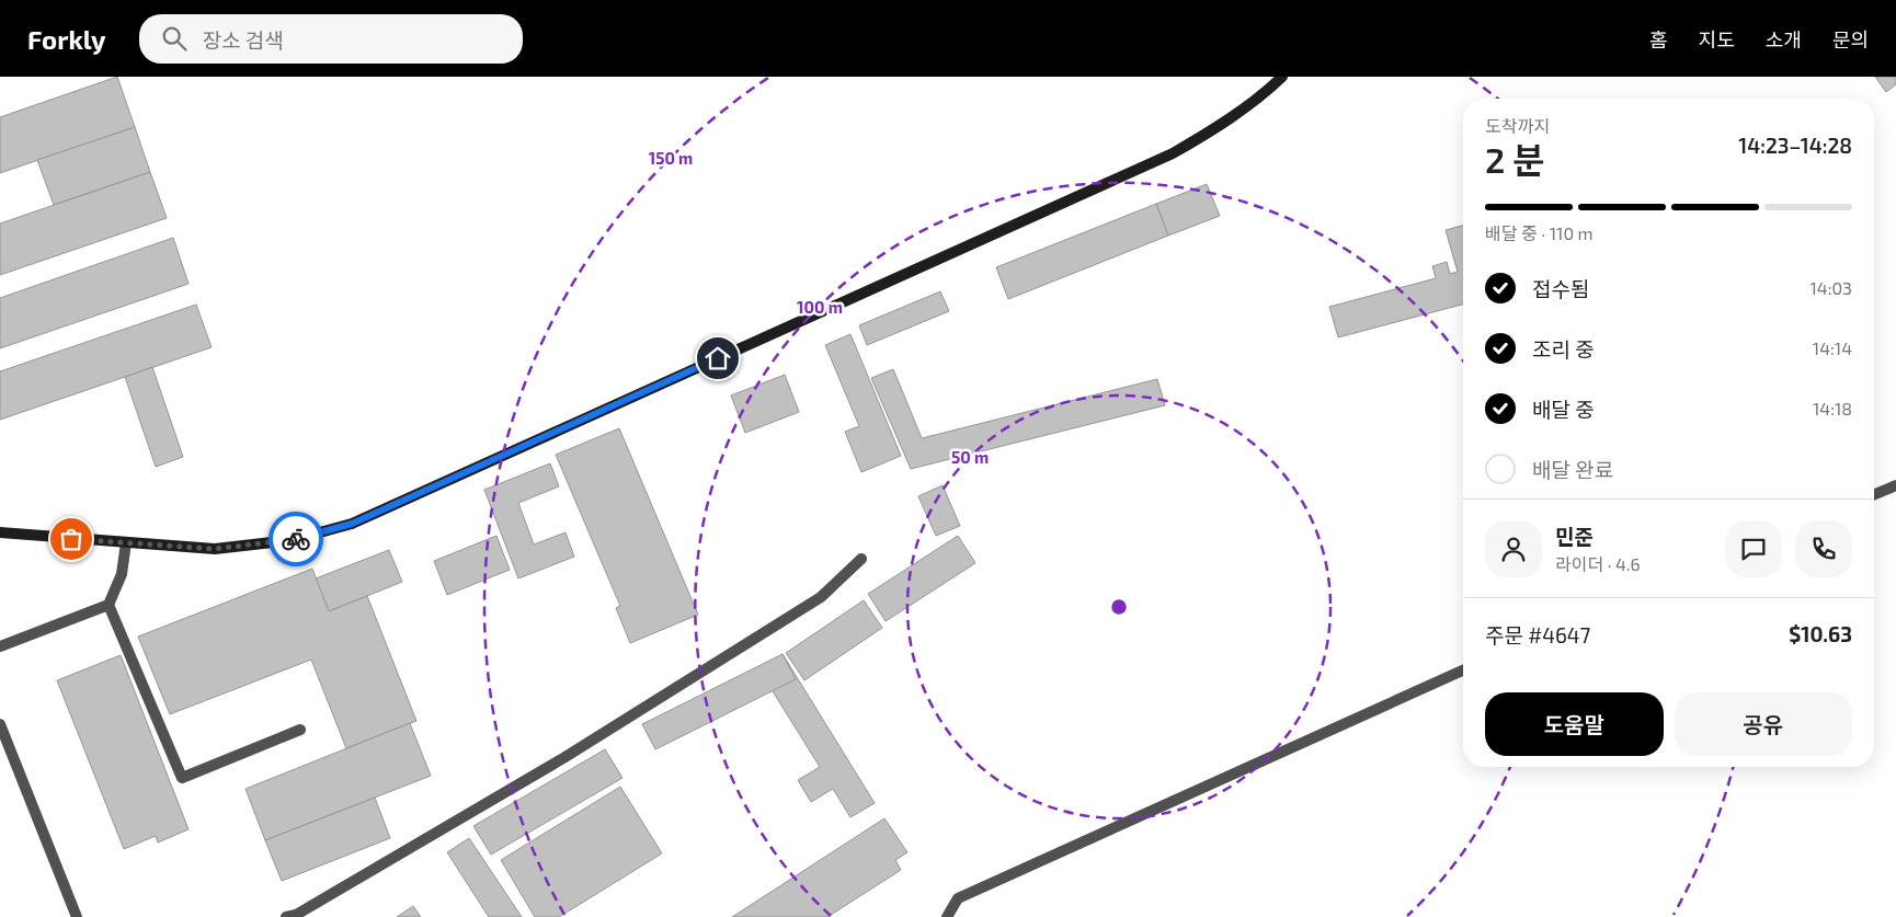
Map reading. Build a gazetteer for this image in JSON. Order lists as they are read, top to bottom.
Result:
{
  "page": {
    "header": "Forkly",
    "search": "장소 검색",
    "nav": [
      "홈",
      "지도",
      "소개",
      "문의"
    ],
    "heading": ["2 분", "도착까지", "14:23–14:28"],
    "panel": [
      "민준",
      "라이더 · 4.6",
      "주문 #4647",
      "$10.63"
    ],
    "bar": "배달 중 · 110 m",
    "list": [
      ["접수됨", "14:03"],
      ["조리 중", "14:14"],
      ["배달 중", "14:18"],
      "배달 완료"
    ],
    "buttons": ["도움말", "공유"]
  },
  "rings": ["150 m", "100 m", "50 m"]
}
